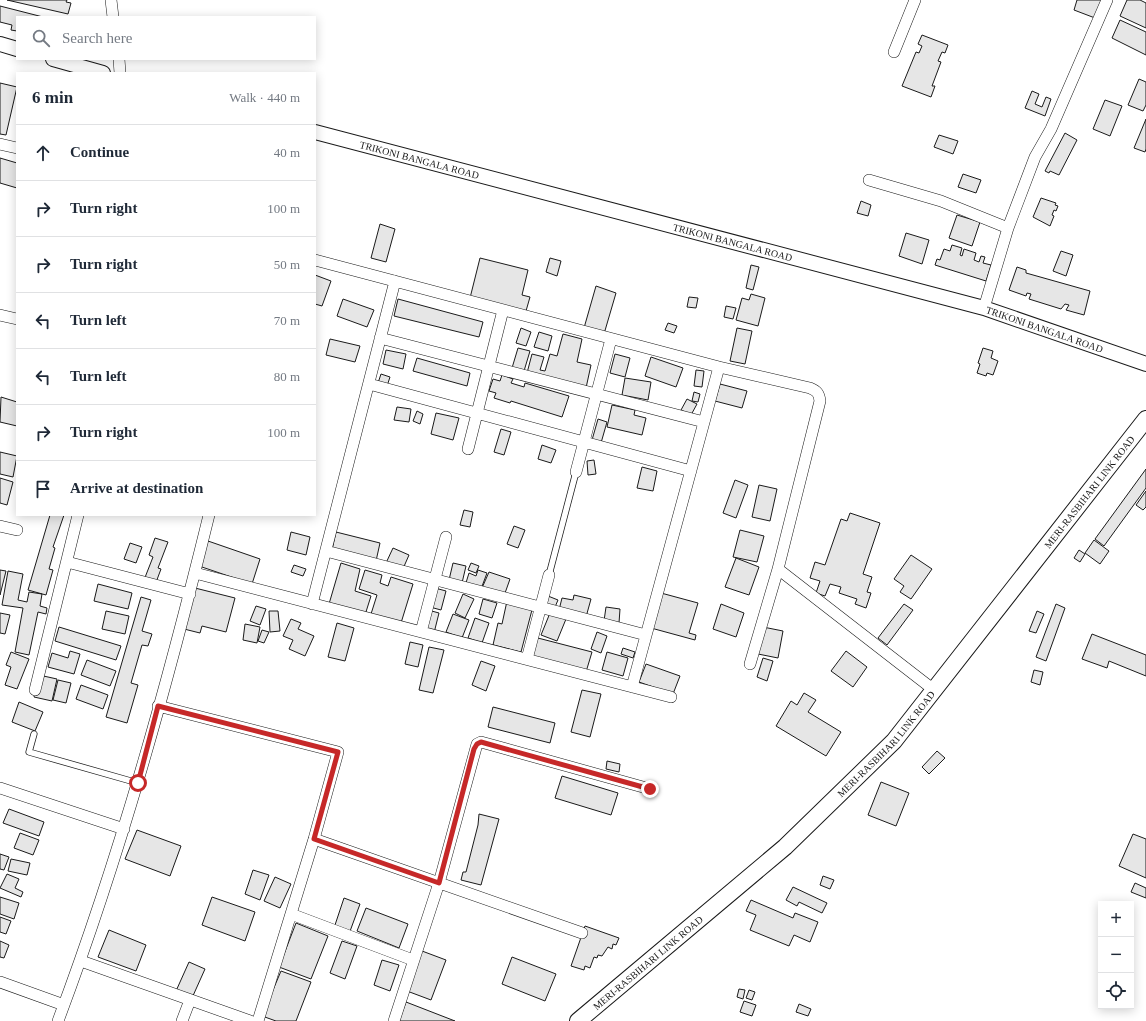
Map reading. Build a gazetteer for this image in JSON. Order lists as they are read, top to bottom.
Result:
{
  "streets": {
    "main road": ["MERI-RASBIHARI LINK ROAD"],
    "street": ["TRIKONI BANGALA ROAD"]
  },
  "page": {
    "search": "Search here",
    "heading": ["6 min", "Walk · 440 m"],
    "list": [
      ["Continue", "40 m"],
      ["Turn right", "100 m"],
      ["Turn right", "50 m"],
      ["Turn left", "70 m"],
      ["Turn left", "80 m"],
      ["Turn right", "100 m"],
      "Arrive at destination"
    ],
    "map_buttons": ["+", "−"]
  }
}
